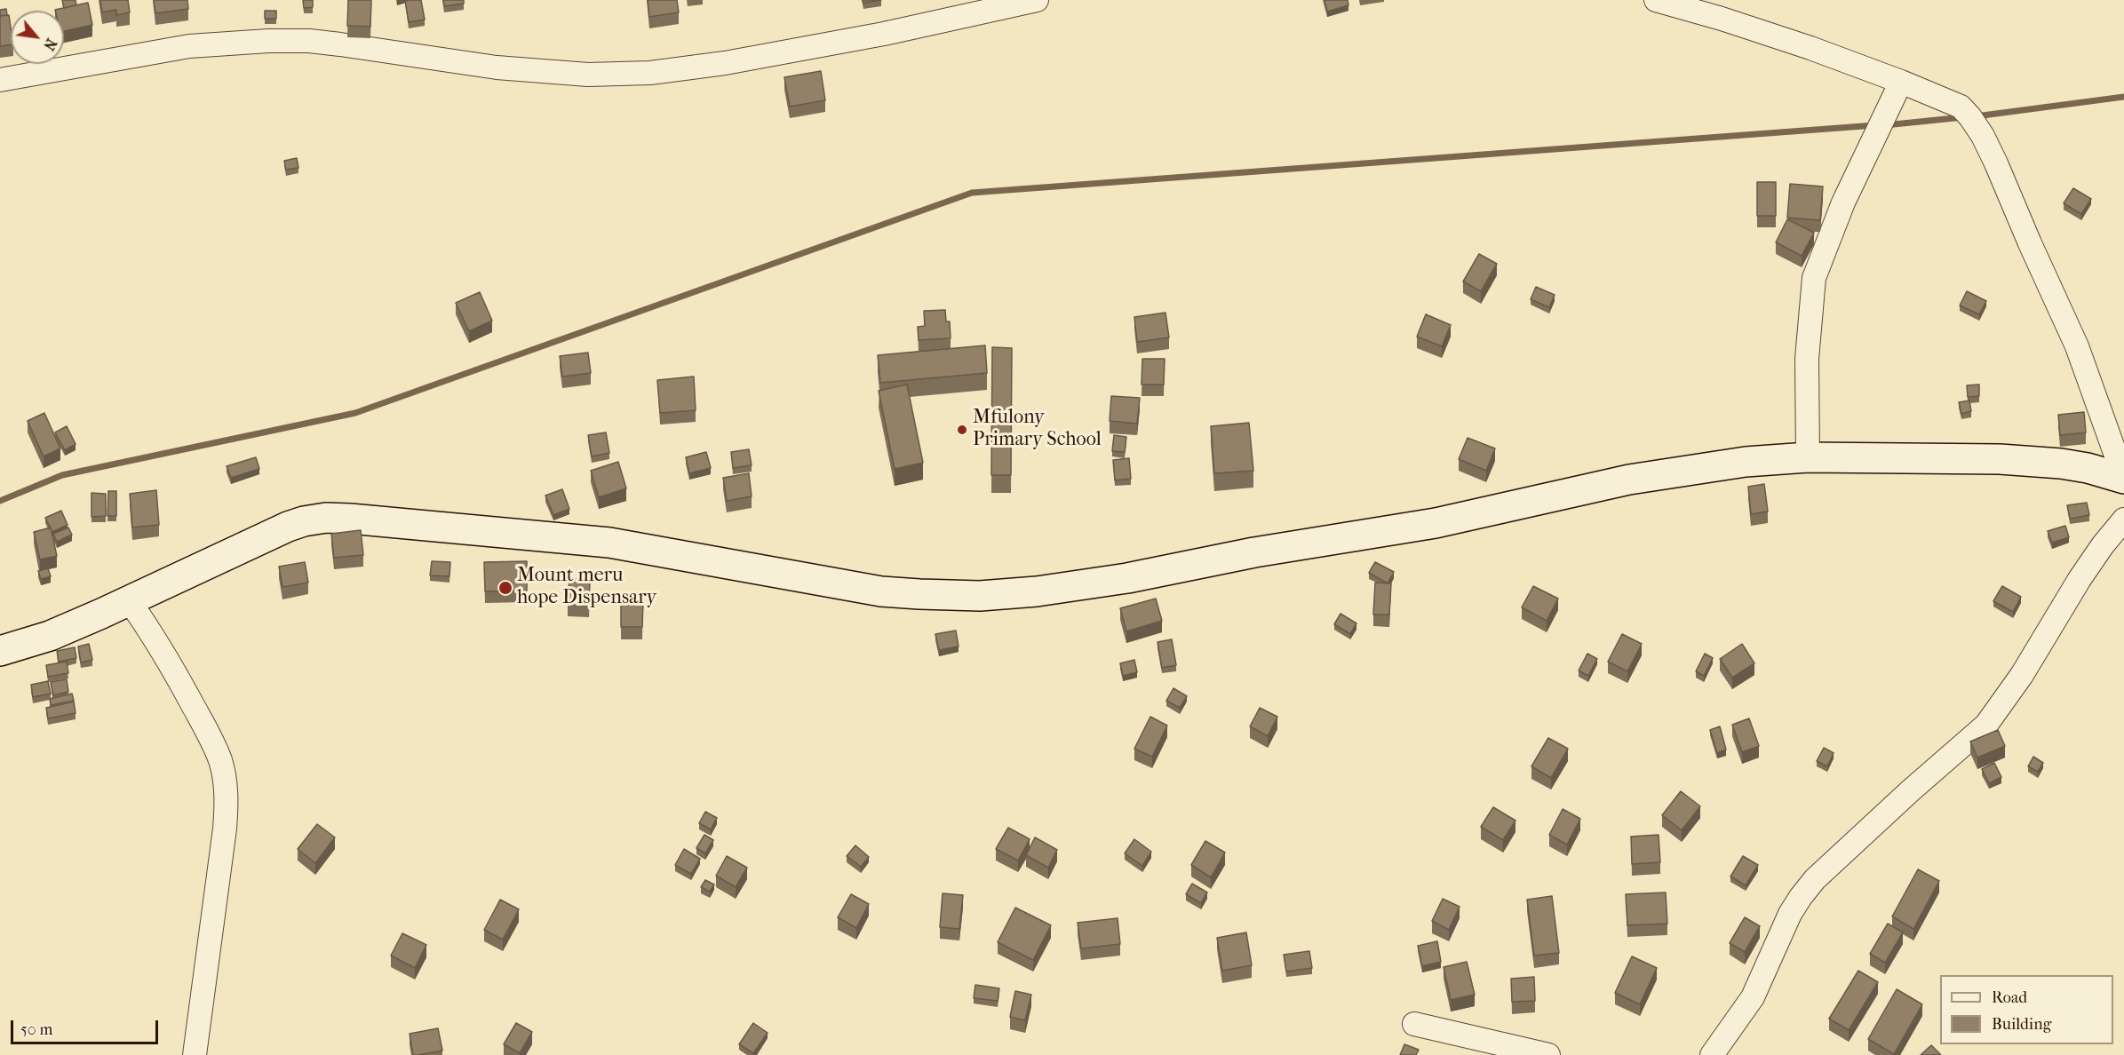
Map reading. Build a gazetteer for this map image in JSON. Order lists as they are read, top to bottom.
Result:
{
  "places": ["Mfulony Primary School", "Mount meru hope Dispensary"],
  "legend": ["Road", "Building"],
  "scale_bar": "50 m",
  "north": "bottom right"
}
